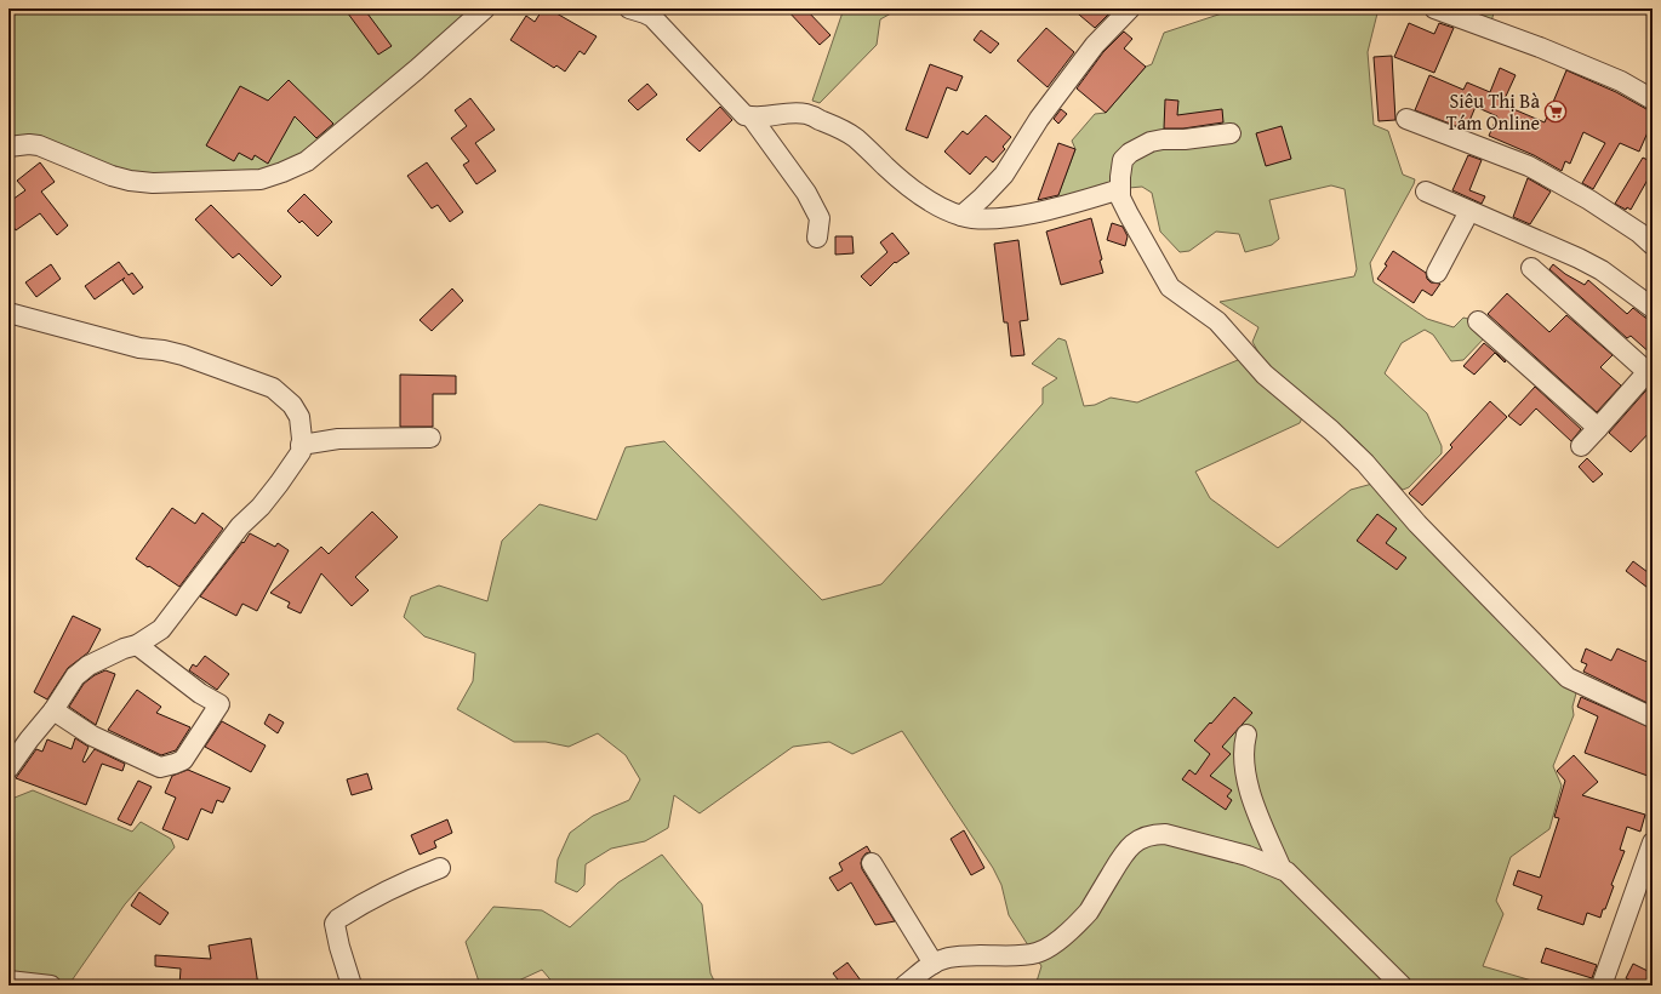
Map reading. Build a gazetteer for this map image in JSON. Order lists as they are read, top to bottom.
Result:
{
  "places": {
    "supermarket": ["Siêu Thị Bà Tám Online"]
  }
}
